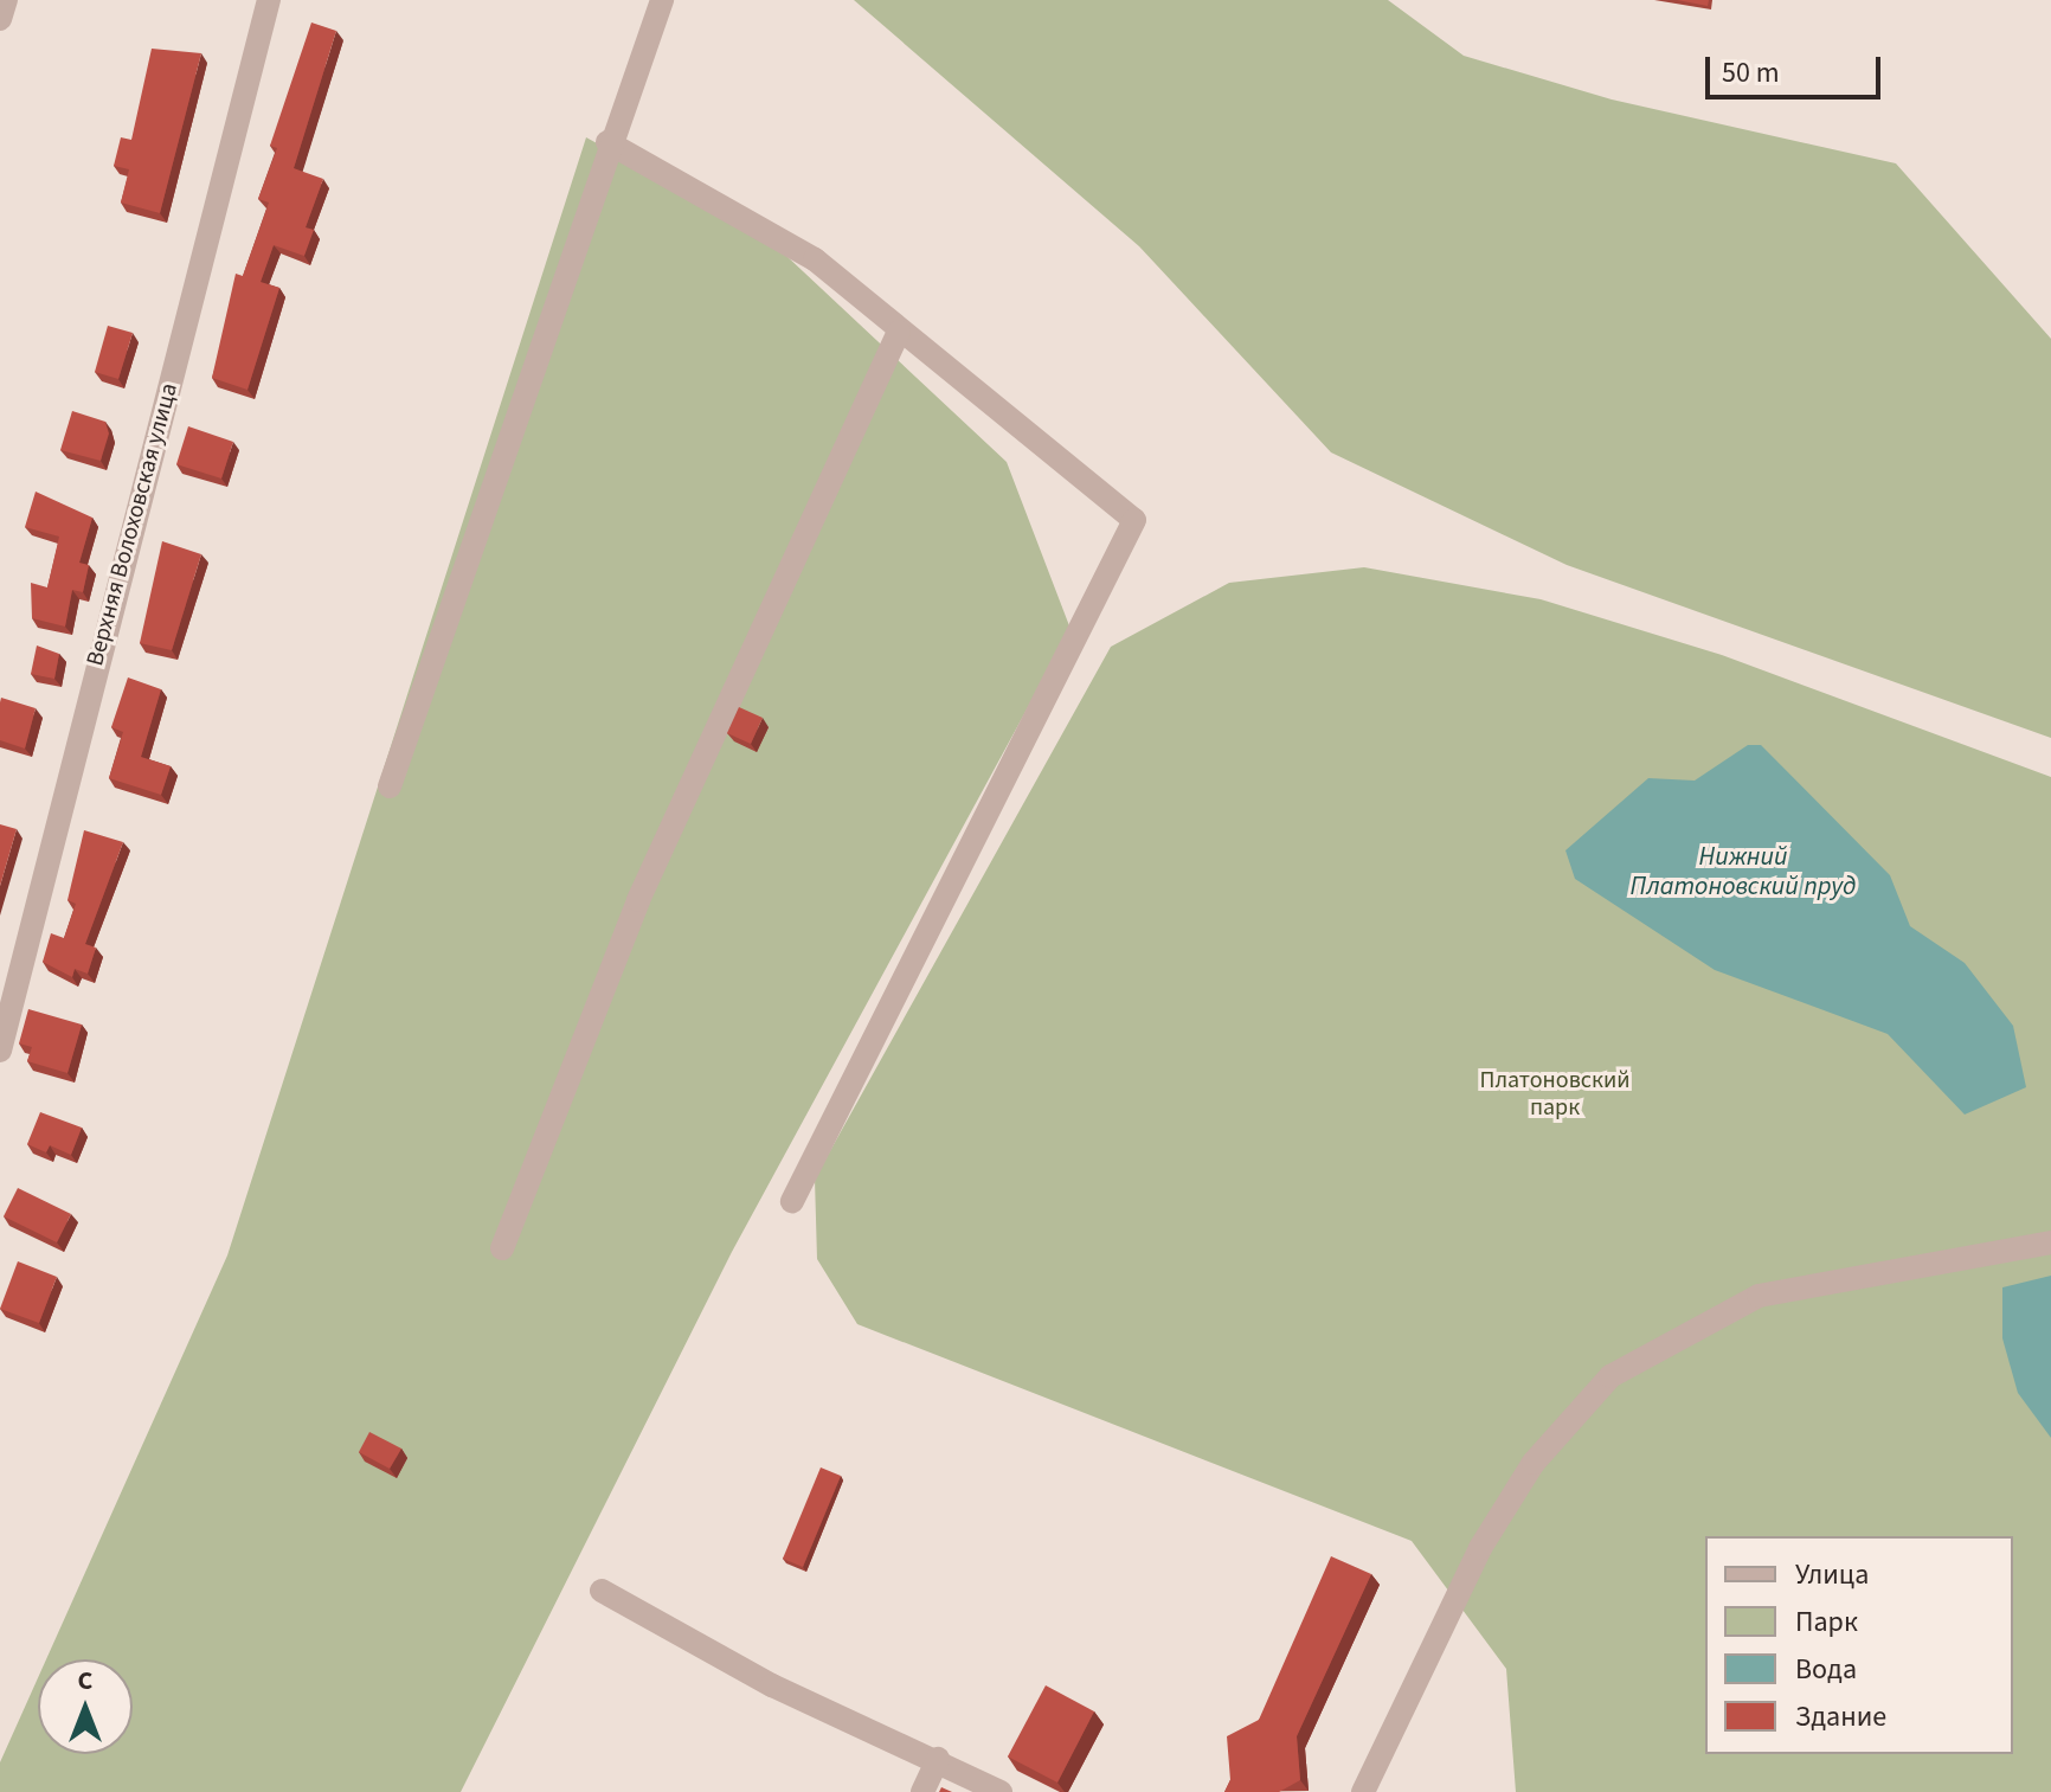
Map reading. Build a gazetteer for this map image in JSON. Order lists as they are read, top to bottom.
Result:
{
  "streets": {
    "street": ["Верхняя Волоховская улица"]
  },
  "water": ["Нижний Платоновский пруд"],
  "parks": ["Платоновский парк"],
  "legend": [
    "Улица",
    "Парк",
    "Вода",
    "Здание"
  ],
  "scale_bar": "50 m",
  "north": "top"
}
